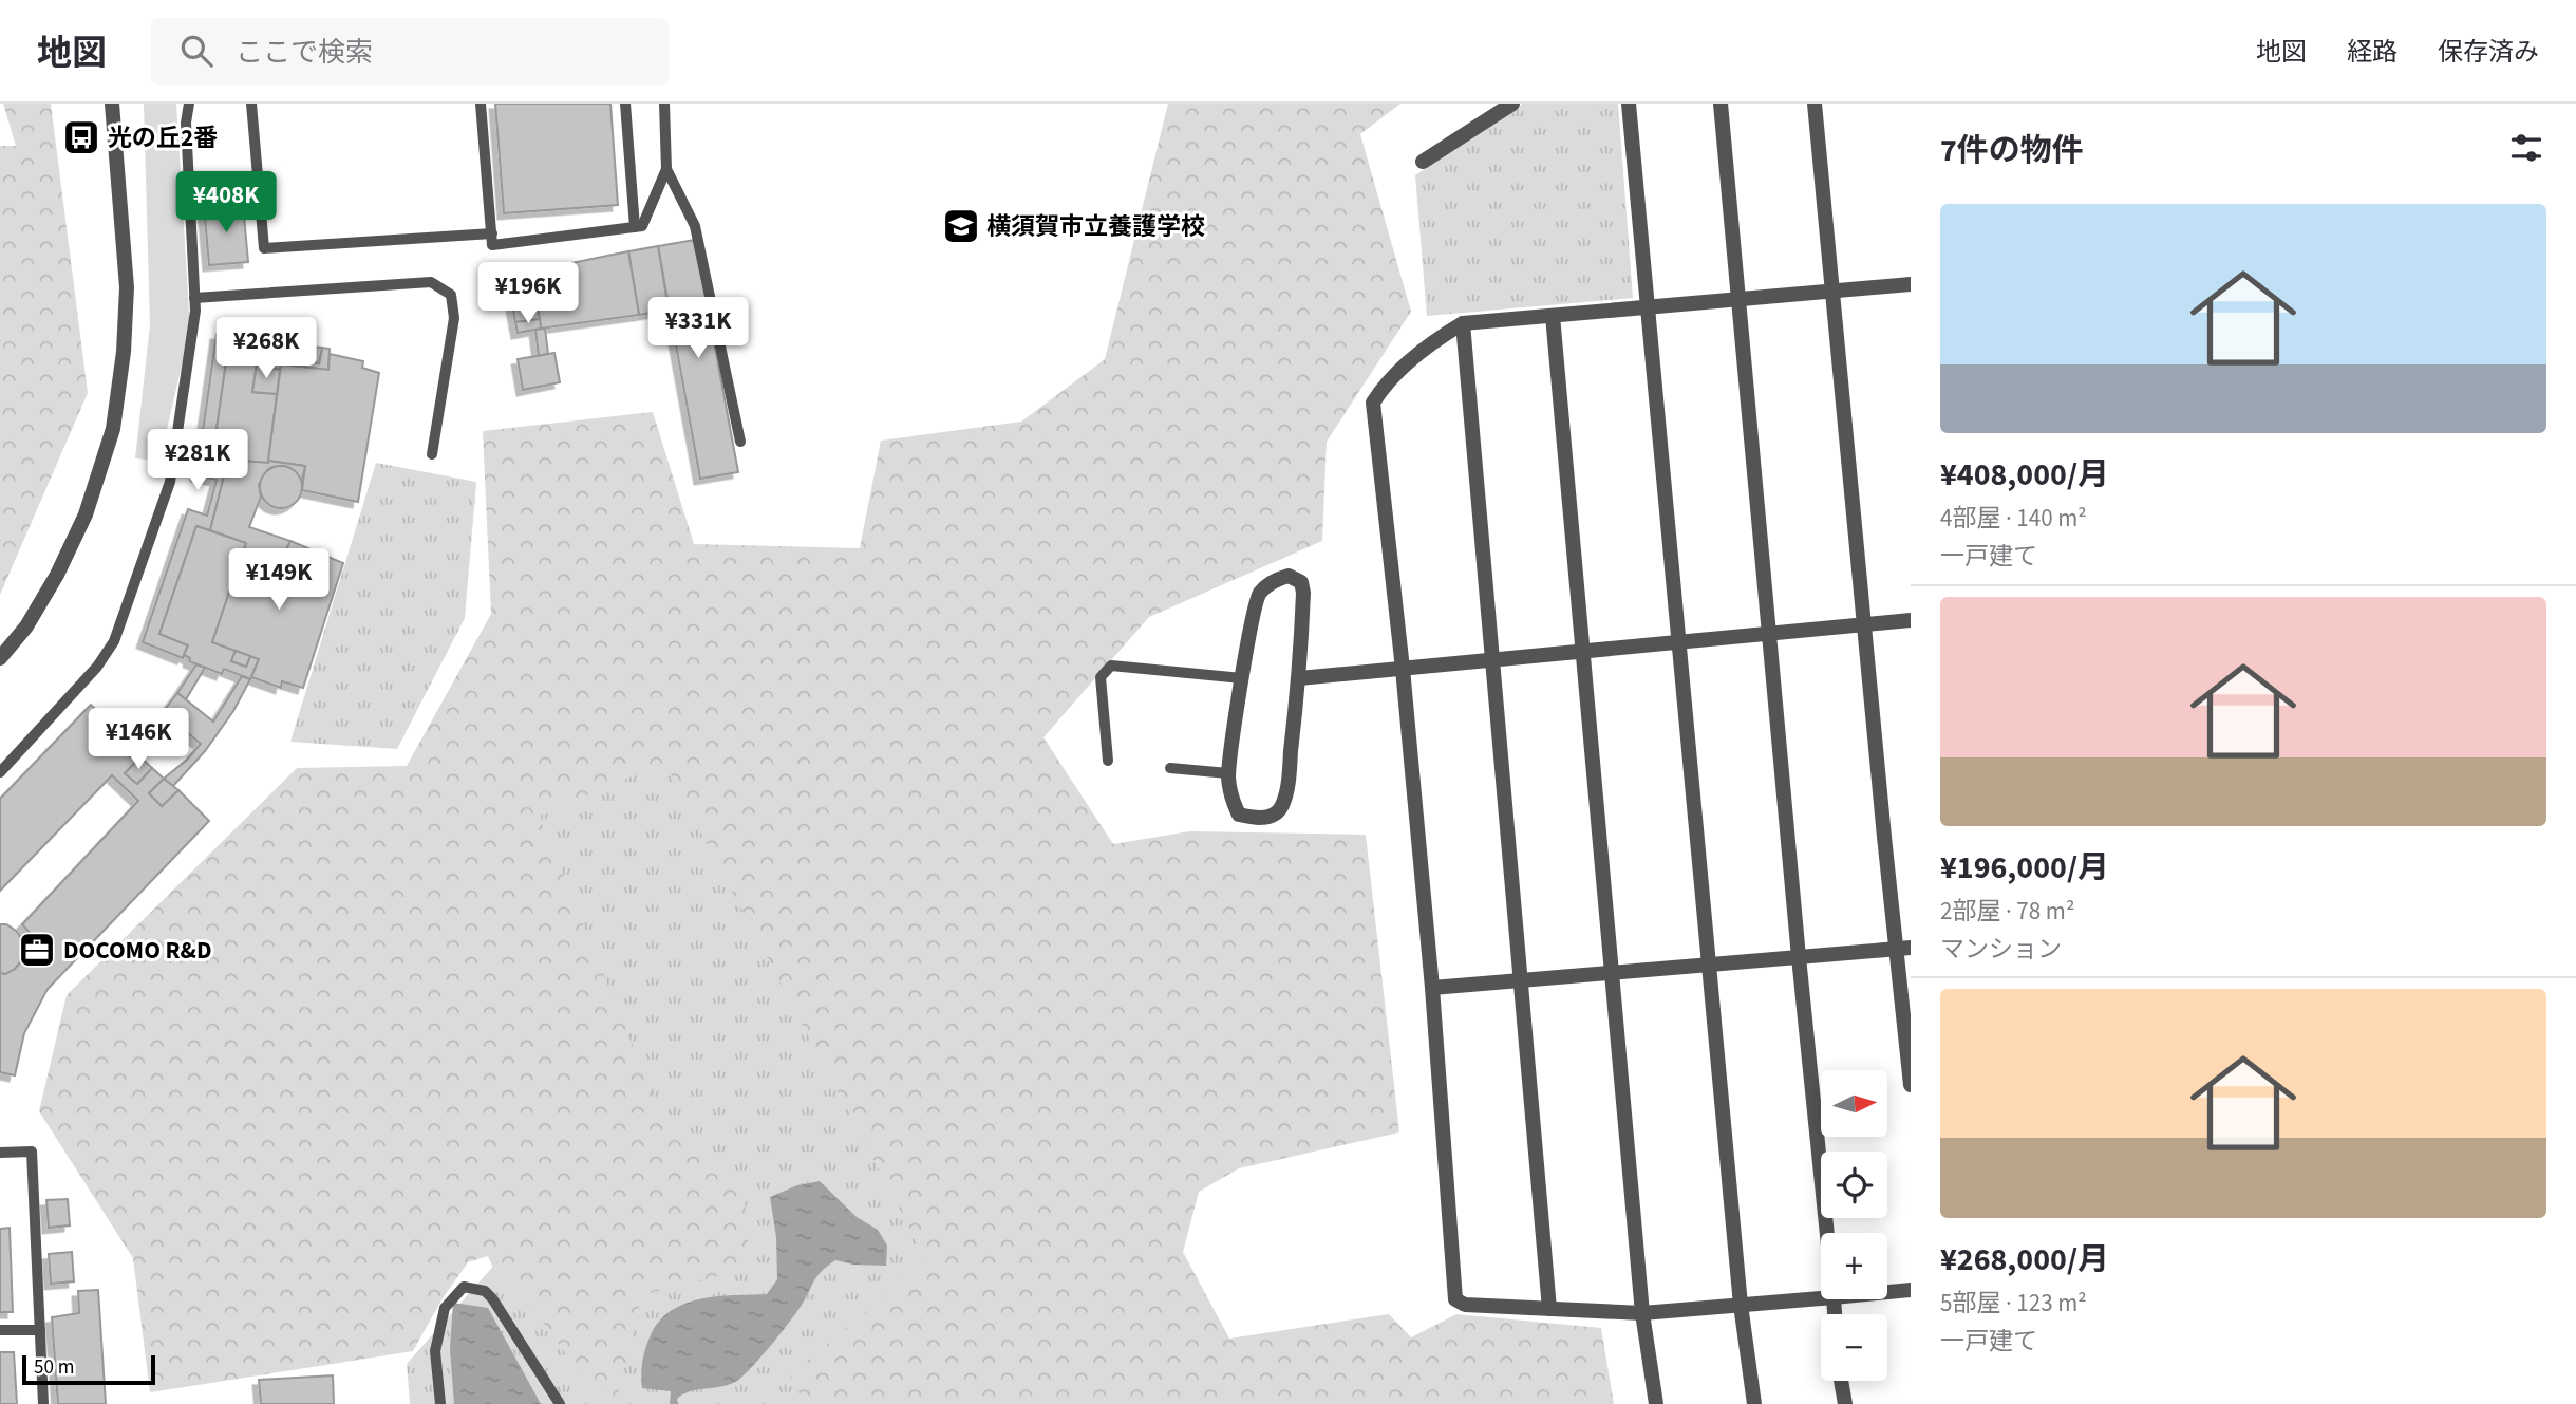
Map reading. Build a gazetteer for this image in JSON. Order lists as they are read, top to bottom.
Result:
{
  "places": {
    "bus stop": ["光の丘2番"],
    "school or university": ["横須賀市立養護学校"],
    "office": ["DOCOMO R&D"]
  },
  "scale_bar": "50 m",
  "north": "right",
  "page": {
    "header": "地図",
    "search": "ここで検索",
    "nav": ["地図", "経路", "保存済み"],
    "heading": "7件の物件",
    "price": [
      "¥408K",
      "¥196K",
      "¥331K",
      "¥268K",
      "¥281K",
      "¥149K",
      "¥146K"
    ],
    "list": [
      {
        "name": "¥408,000/月",
        "note": "4部屋 · 140 m² · 一戸建て"
      },
      {
        "name": "¥196,000/月",
        "note": "2部屋 · 78 m² · マンション"
      },
      {
        "name": "¥268,000/月",
        "note": "5部屋 · 123 m² · 一戸建て"
      }
    ],
    "map_buttons": ["+", "−"],
    "scale": "50 m"
  }
}
